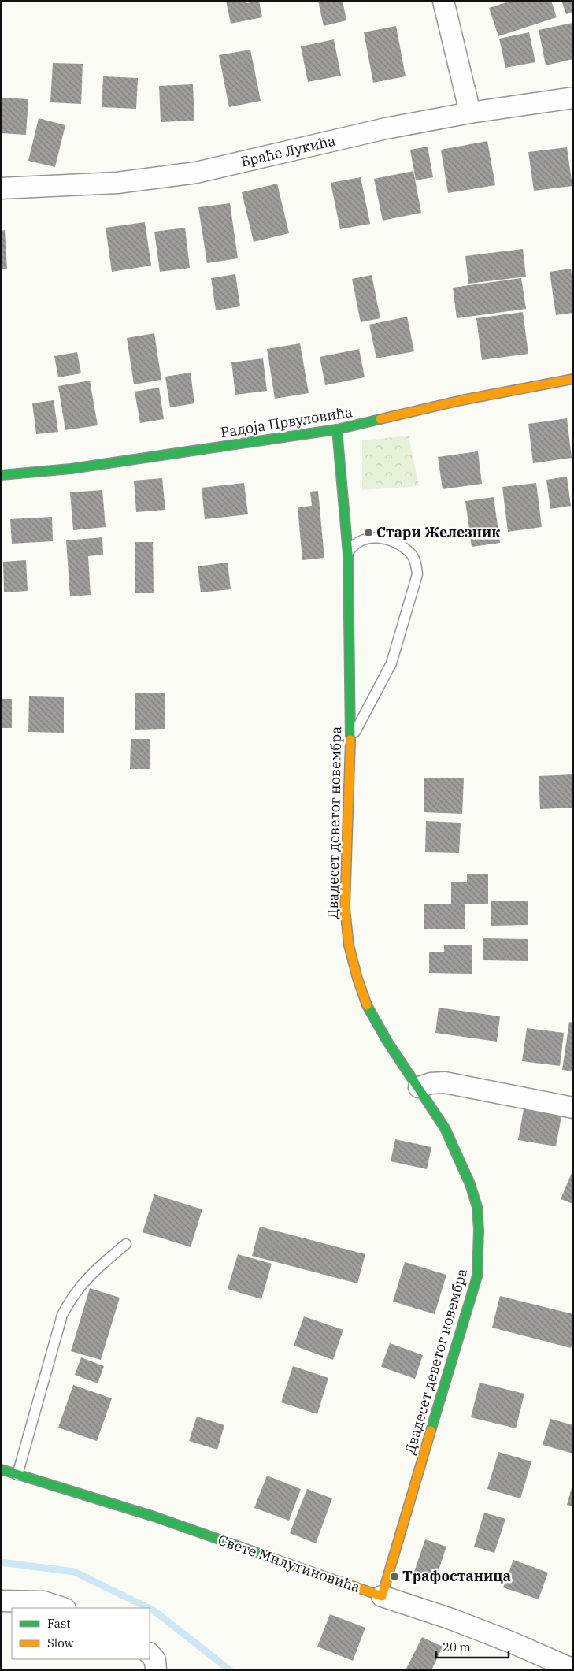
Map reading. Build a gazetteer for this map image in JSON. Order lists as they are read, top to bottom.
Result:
{
  "streets": {
    "street": [
      "Браће Лукића",
      "Радоја Првуловића",
      "Двадесет деветог новембра",
      "Свете Милутиновића"
    ]
  },
  "crossings": [
    ["Радоја Првуловића", "Двадесет деветог новембра"],
    ["Двадесет деветог новембра", "Свете Милутиновића"]
  ],
  "places": {
    "transit": ["Стари Железник", "Трафостаница"]
  },
  "legend": ["Fast", "Slow"],
  "scale_bar": "20 m"
}
